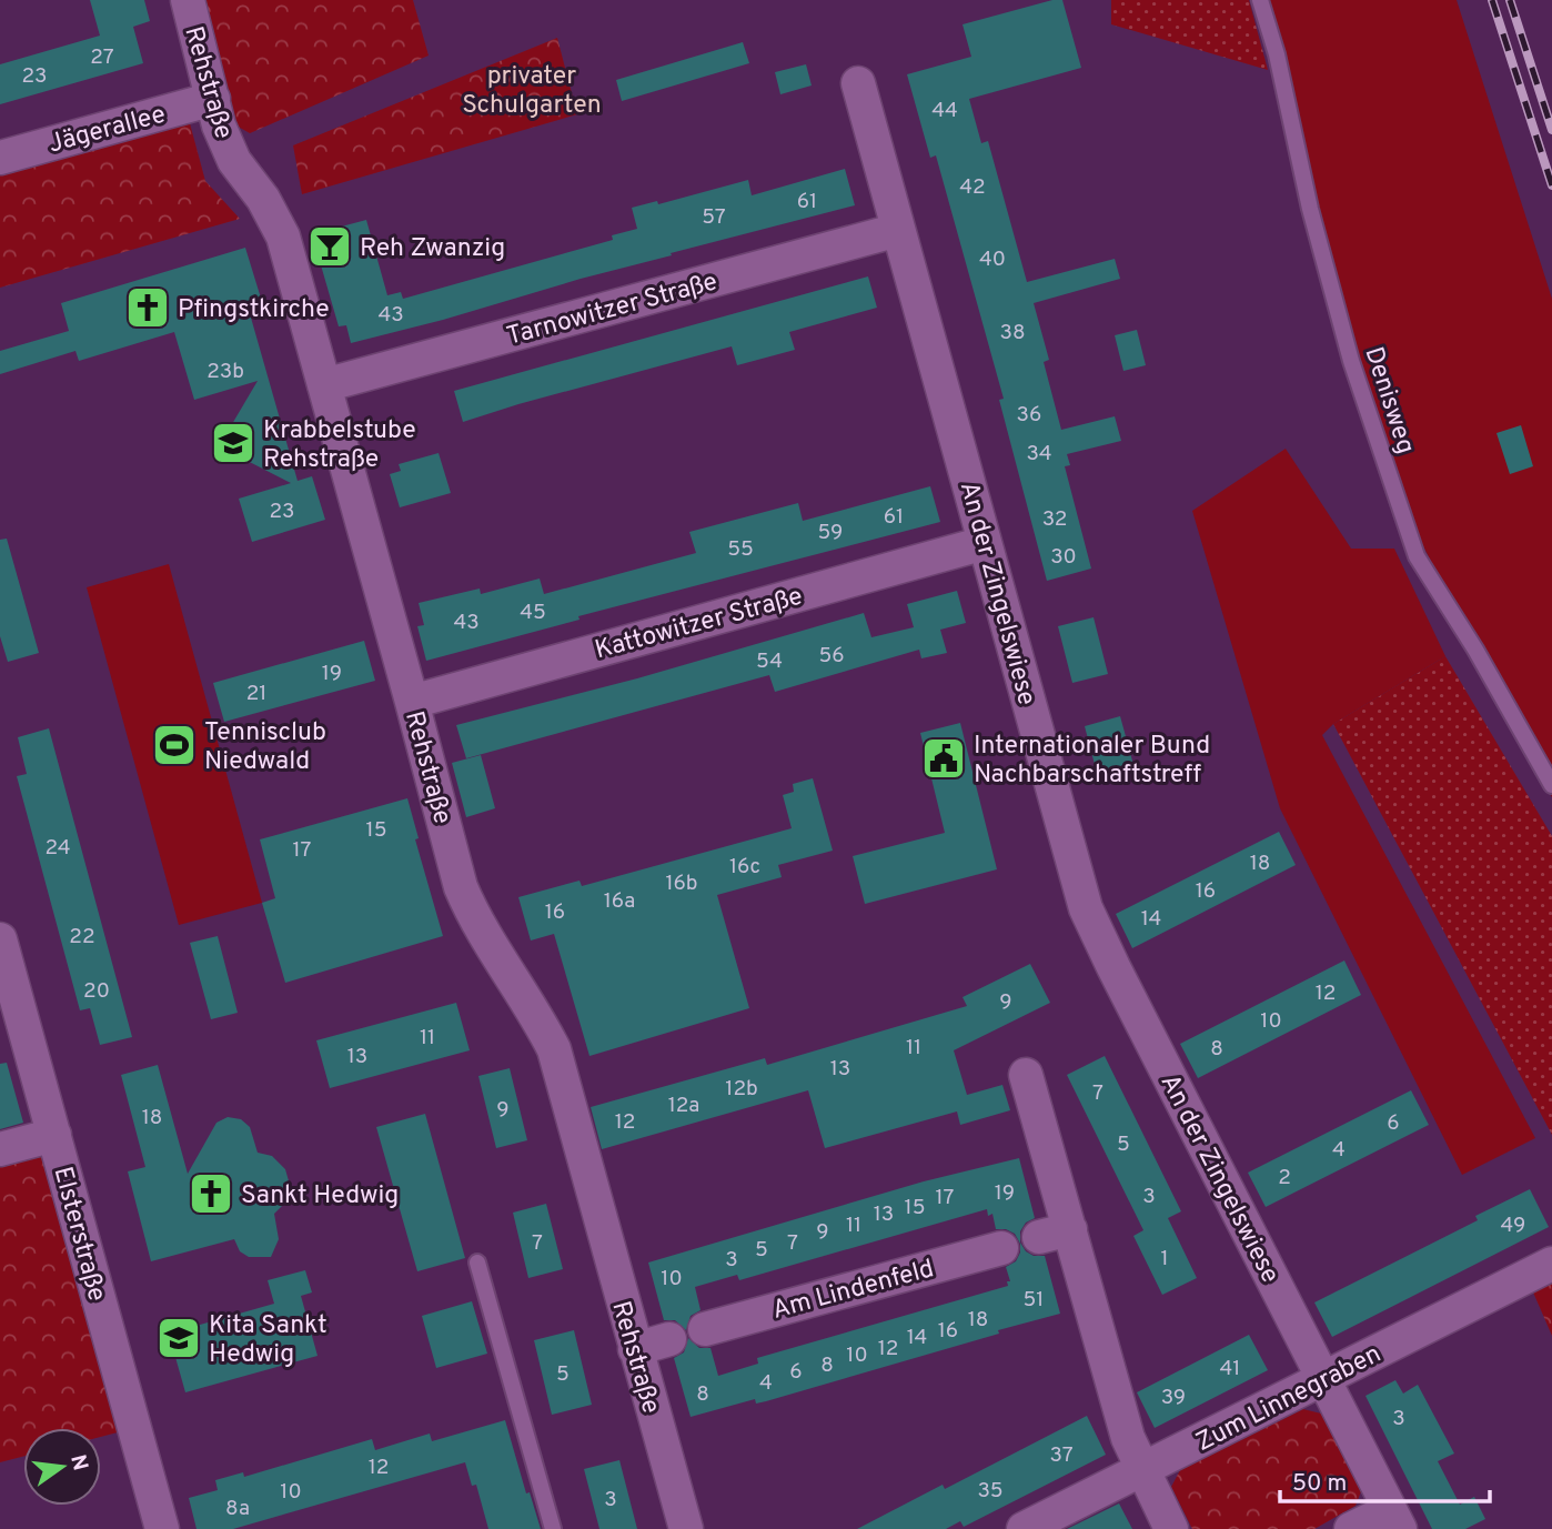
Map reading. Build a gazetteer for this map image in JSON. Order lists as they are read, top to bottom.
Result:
{
  "streets": {
    "street": [
      "Rehstraße",
      "Jägerallee",
      "Tarnowitzer Straße",
      "An der Zingelswiese",
      "Kattowitzer Straße",
      "Elsterstraße",
      "Am Lindenfeld",
      "Zum Linnegraben"
    ],
    "lane": ["Denisweg"]
  },
  "crossings": [
    ["Rehstraße", "Jägerallee"],
    ["Rehstraße", "Tarnowitzer Straße"],
    ["Rehstraße", "Kattowitzer Straße"],
    ["Tarnowitzer Straße", "An der Zingelswiese"],
    ["An der Zingelswiese", "Kattowitzer Straße"],
    ["An der Zingelswiese", "Zum Linnegraben"]
  ],
  "parks": ["privater Schulgarten"],
  "places": {
    "bar": ["Reh Zwanzig"],
    "church": ["Pfingstkirche", "Sankt Hedwig"],
    "school or university": ["Krabbelstube Rehstraße", "Kita Sankt Hedwig"],
    "sports": ["Tennisclub Niedwald"],
    "public building": ["Internationaler Bund Nachbarschaftstreff"]
  },
  "house_numbers": [
    "27",
    "23",
    "44",
    "42",
    "61",
    "57",
    "40",
    "43",
    "38",
    "23b",
    "36",
    "34",
    "23",
    "61",
    "32",
    "59",
    "55",
    "30",
    "45",
    "43",
    "56",
    "54",
    "19",
    "21",
    "15",
    "24",
    "17",
    "18",
    "16c",
    "16b",
    "16",
    "16a",
    "16",
    "14",
    "22",
    "20",
    "12",
    "9",
    "10",
    "11",
    "11",
    "8",
    "13",
    "13",
    "12b",
    "7",
    "12a",
    "9",
    "18",
    "12",
    "6",
    "5",
    "4",
    "2",
    "19",
    "3",
    "17",
    "15",
    "13",
    "11",
    "49",
    "9",
    "7",
    "7",
    "5",
    "1",
    "3",
    "10",
    "51",
    "18",
    "16",
    "14",
    "12",
    "10",
    "8",
    "41",
    "6",
    "5",
    "4",
    "8",
    "39",
    "3",
    "37",
    "12",
    "35",
    "10",
    "3",
    "8a"
  ],
  "scale_bar": "50 m",
  "north": "right"
}
